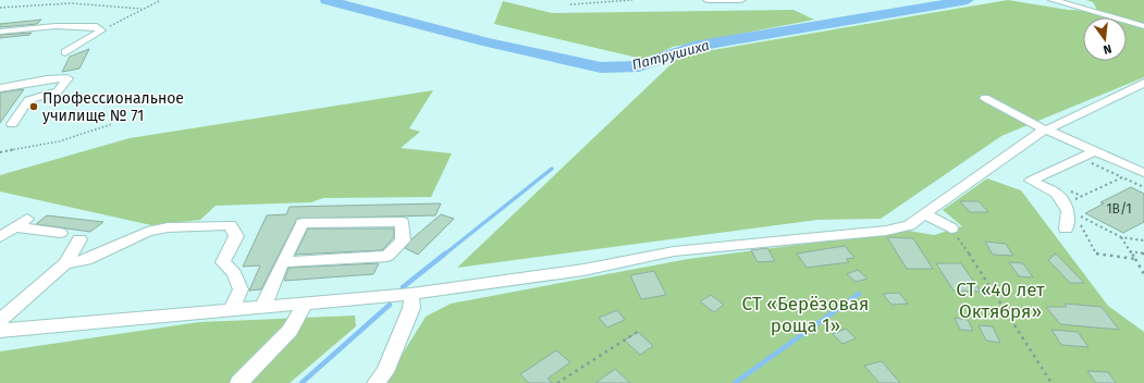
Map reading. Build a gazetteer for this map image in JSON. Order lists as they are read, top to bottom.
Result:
{
  "water": ["Патрушиха"],
  "parks": ["СТ «40 лет Октября»", "СТ «Берёзовая роща 1»"],
  "places": ["Профессиональное училище № 71"],
  "house_numbers": ["1В/1"],
  "north": "bottom"
}
